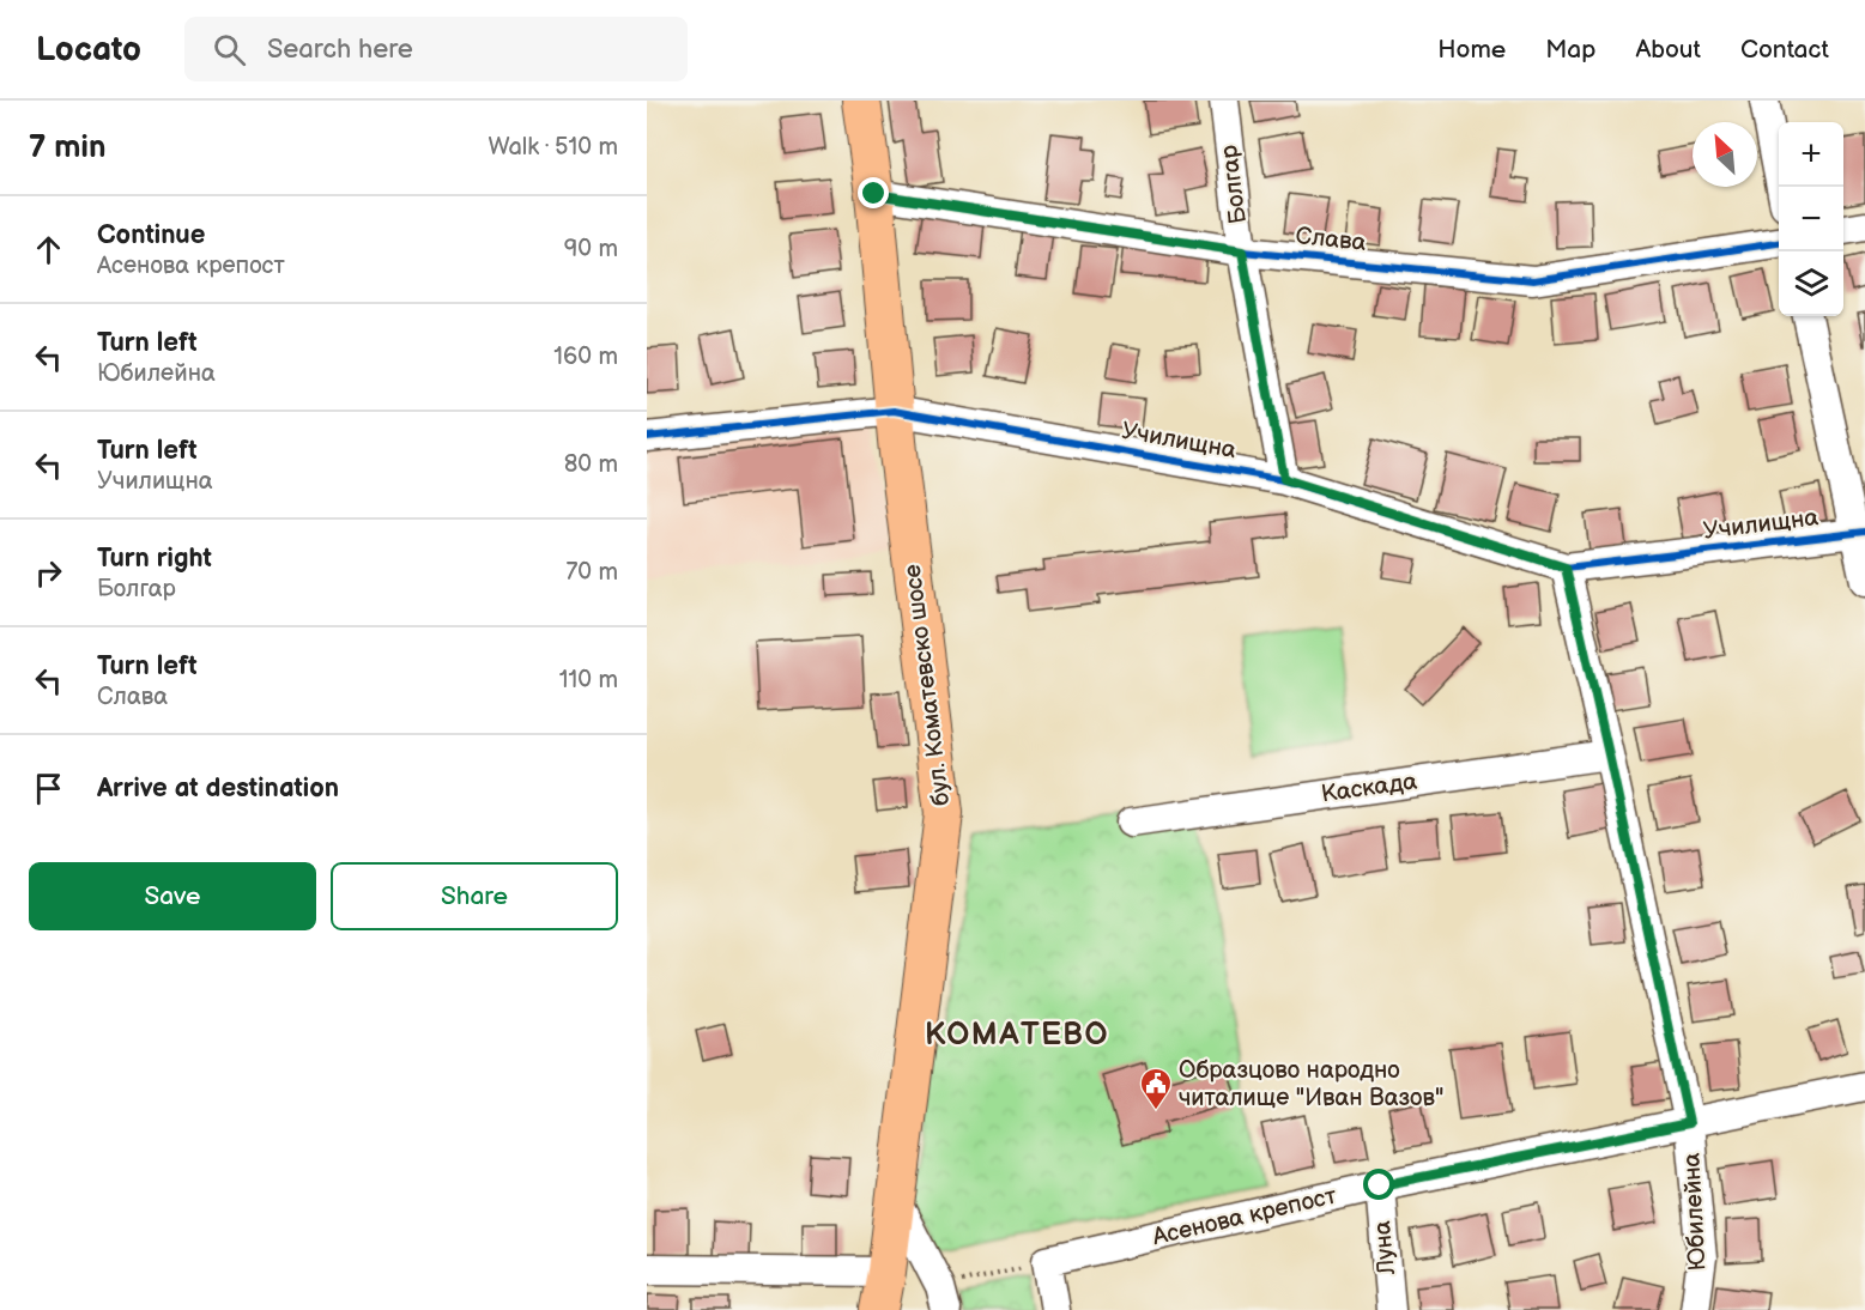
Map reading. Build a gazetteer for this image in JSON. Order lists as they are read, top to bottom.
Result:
{
  "streets": {
    "main road": ["бул. Коматевско шосе"],
    "street": [
      "Болгар",
      "Слава",
      "Училищна",
      "Каскада",
      "Юбилейна",
      "Асенова крепост",
      "Луна"
    ]
  },
  "crossings": [
    ["Болгар", "Слава"],
    ["Болгар", "Училищна"],
    ["Слава", "бул. Коматевско шосе"],
    ["Училищна", "бул. Коматевско шосе"],
    ["Училищна", "Юбилейна"],
    ["Каскада", "Юбилейна"],
    ["Юбилейна", "Асенова крепост"],
    ["Асенова крепост", "Луна"]
  ],
  "districts": ["КОМАТЕВО"],
  "places": {
    "public building": ["Образцово народно читалище \"Иван Вазов\""]
  },
  "north": "top left",
  "page": {
    "header": "Locato",
    "search": "Search here",
    "nav": [
      "Home",
      "Map",
      "About",
      "Contact"
    ],
    "heading": ["7 min", "Walk · 510 m"],
    "map_buttons": ["+", "−"],
    "list": [
      ["Continue", "Асенова крепост", "90 m"],
      ["Turn left", "Юбилейна", "160 m"],
      ["Turn left", "Училищна", "80 m"],
      ["Turn right", "Болгар", "70 m"],
      ["Turn left", "Слава", "110 m"],
      "Arrive at destination"
    ],
    "buttons": ["Save", "Share"]
  }
}
